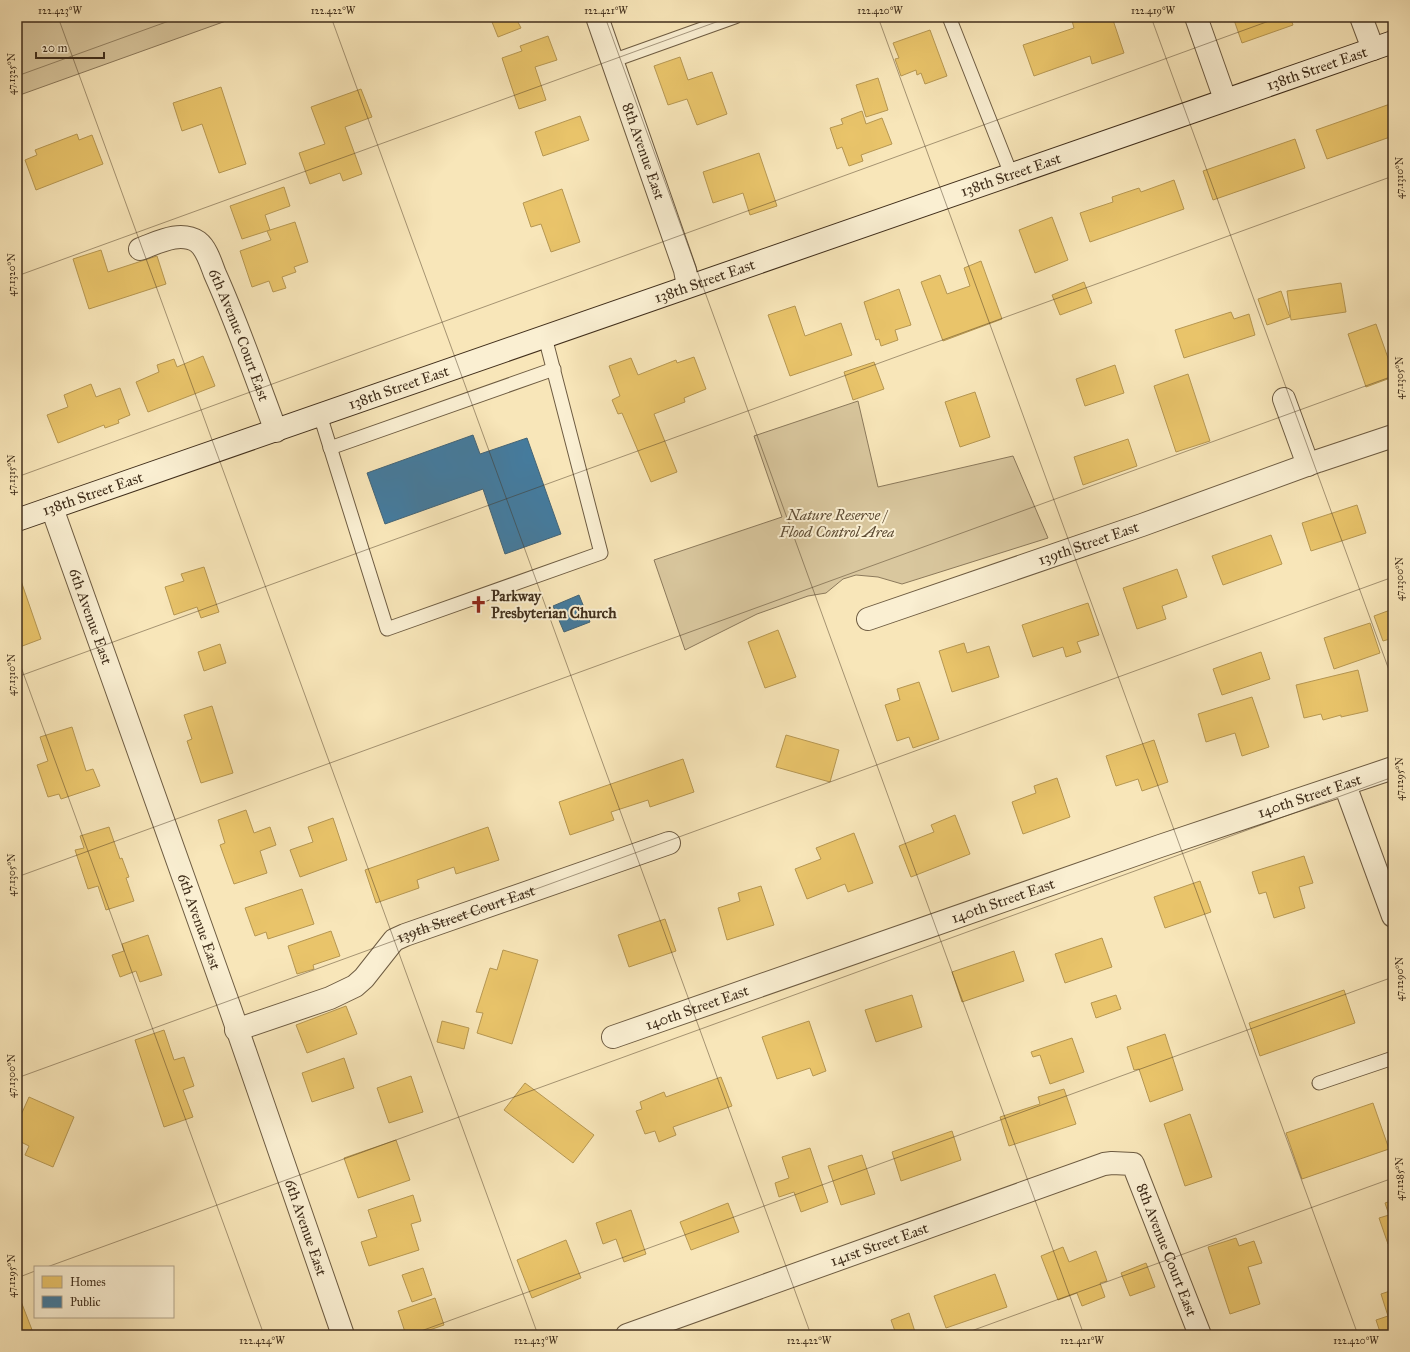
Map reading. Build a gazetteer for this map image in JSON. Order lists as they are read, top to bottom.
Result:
{
  "streets": {
    "street": [
      "138th Street East",
      "8th Avenue East",
      "6th Avenue Court East",
      "139th Street East",
      "6th Avenue East",
      "140th Street East",
      "139th Street Court East",
      "141st Street East",
      "8th Avenue Court East"
    ]
  },
  "crossings": [
    ["138th Street East", "8th Avenue East"],
    ["138th Street East", "6th Avenue Court East"],
    ["138th Street East", "6th Avenue East"],
    ["6th Avenue East", "139th Street Court East"],
    ["141st Street East", "8th Avenue Court East"]
  ],
  "parks": ["Nature Reserve / Flood Control Area"],
  "places": {
    "church": ["Parkway Presbyterian Church"]
  },
  "legend": ["Homes", "Public"],
  "scale_bar": "20 m",
  "coordinates": [
    "122.423°W",
    "122.422°W",
    "122.421°W",
    "122.420°W",
    "122.419°W",
    "47.1325°N",
    "47.1310°N",
    "47.1320°N",
    "47.1305°N",
    "47.1315°N",
    "47.1300°N",
    "47.1295°N",
    "47.1290°N",
    "47.1285°N",
    "122.424°W"
  ]
}
